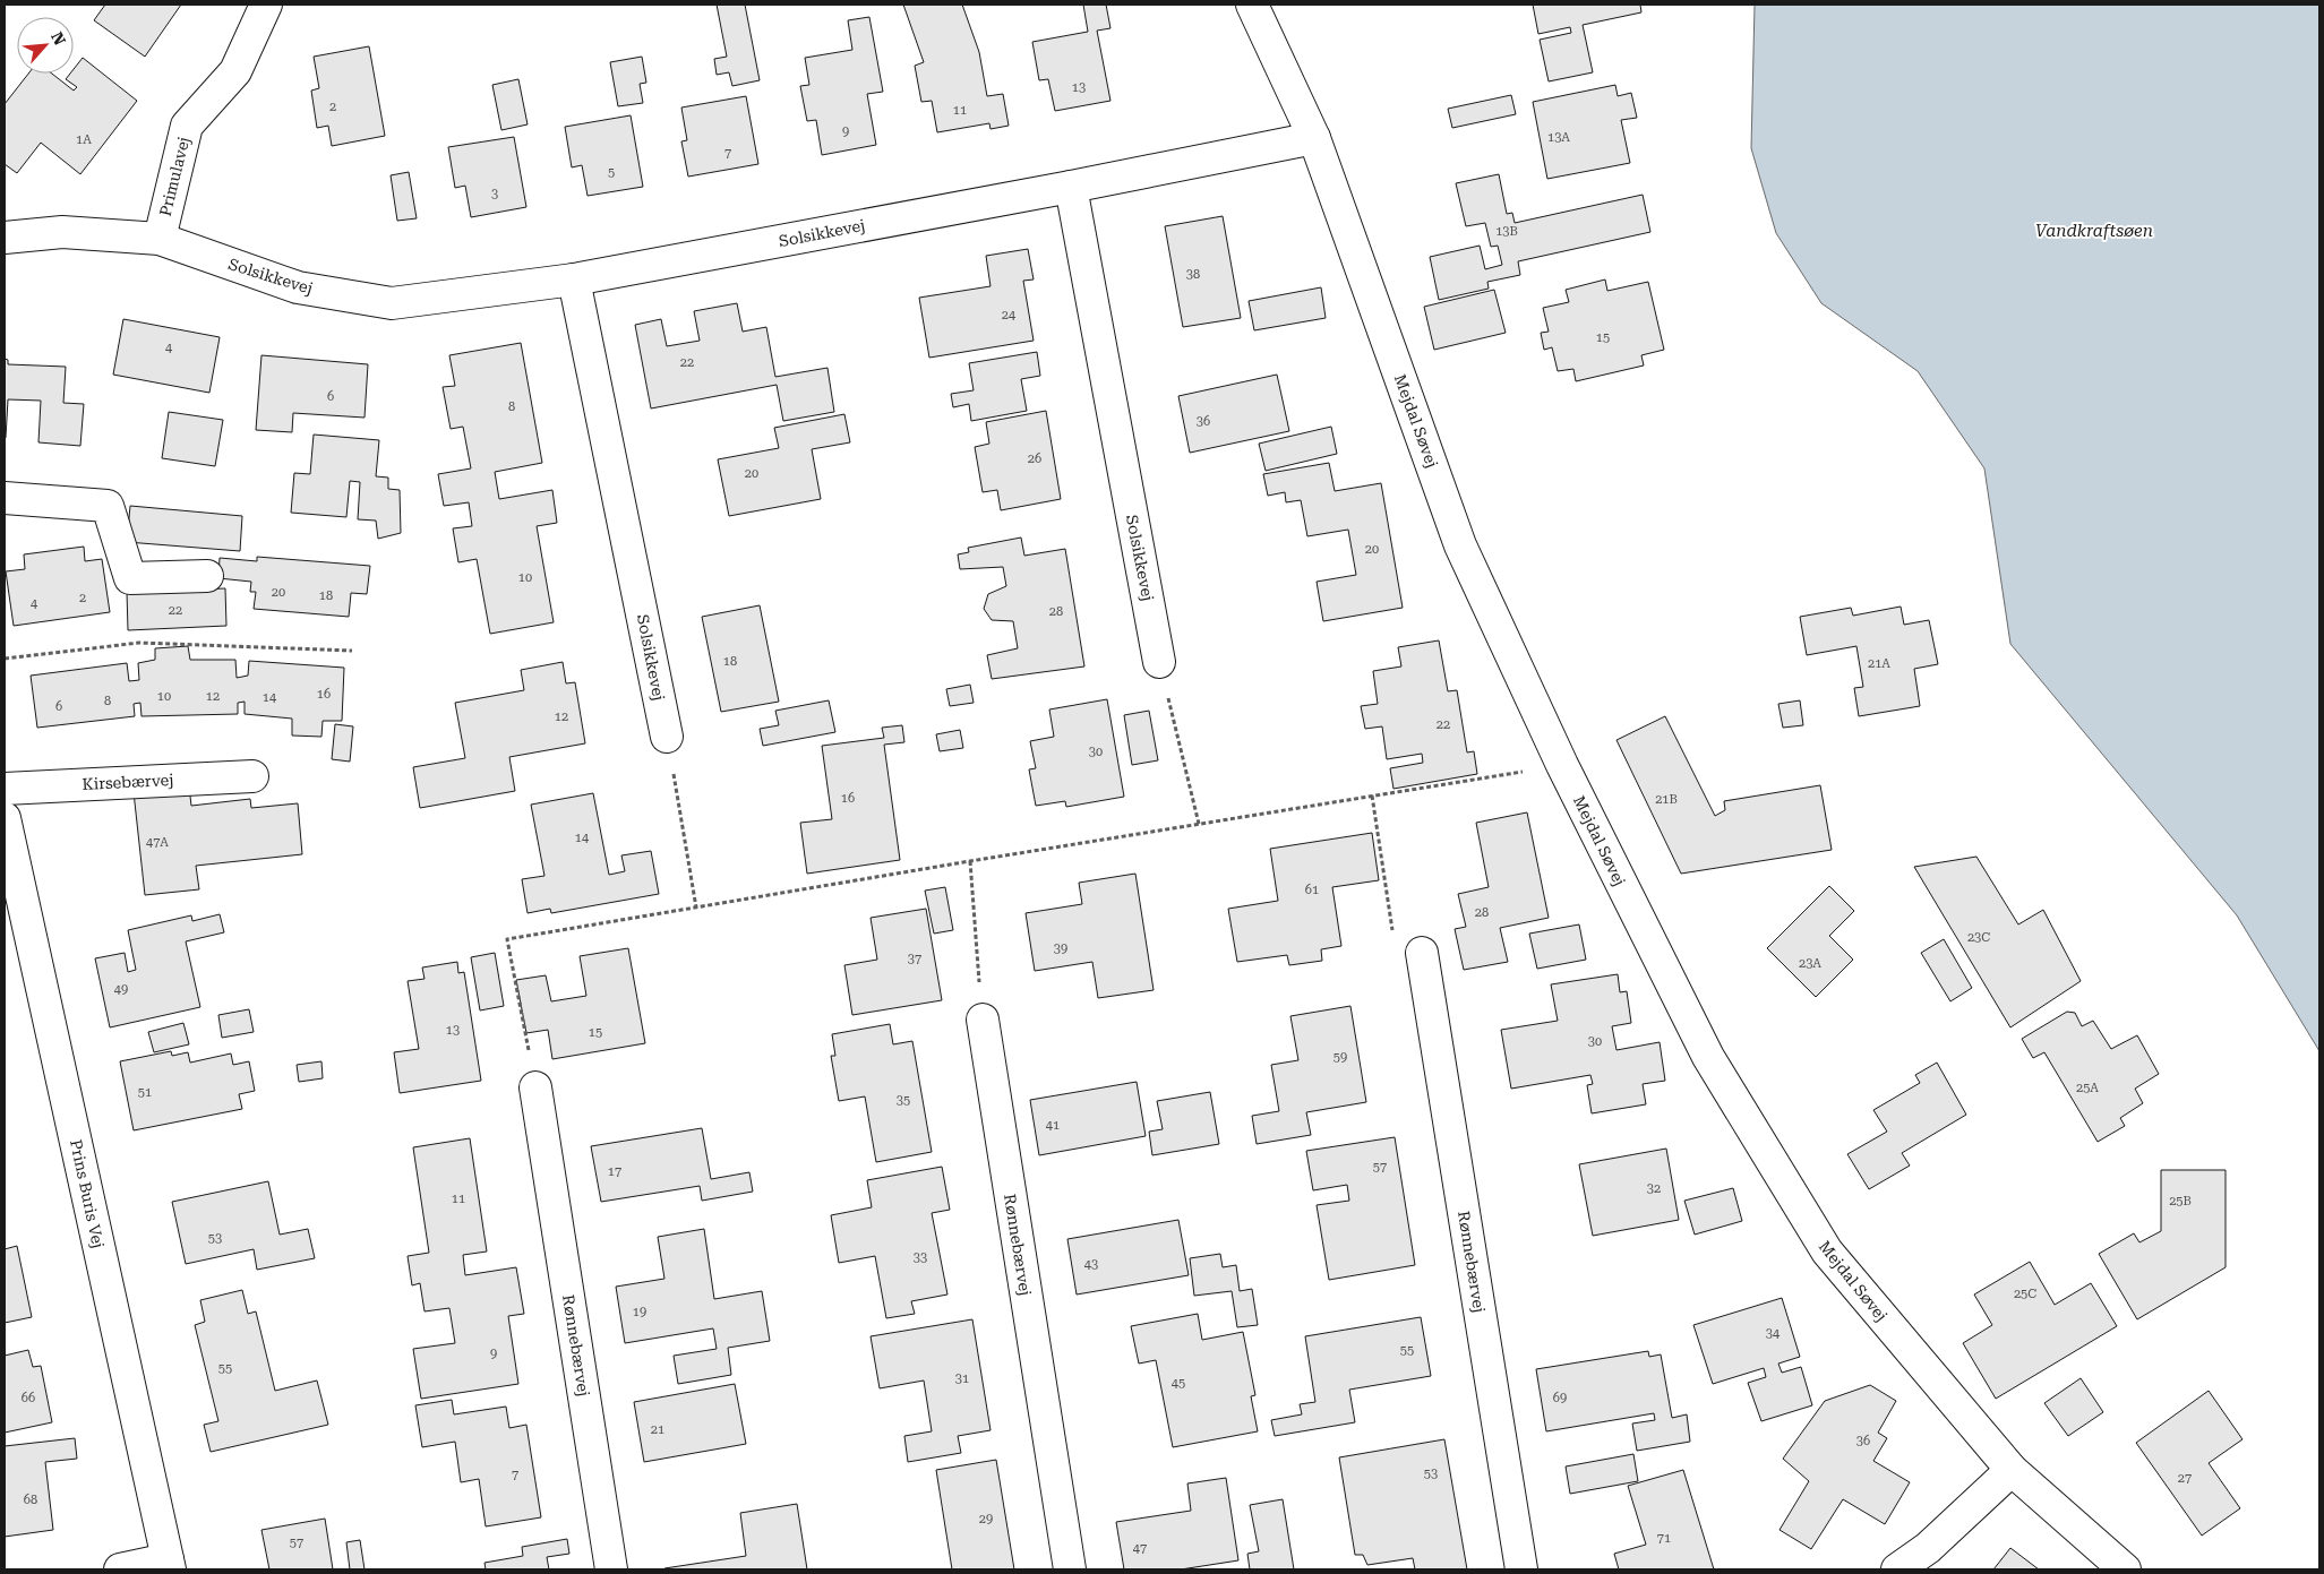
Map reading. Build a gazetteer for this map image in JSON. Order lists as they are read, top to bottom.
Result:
{
  "streets": {
    "street": [
      "Primulavej",
      "Solsikkevej",
      "Mejdal Søvej",
      "Kirsebærvej",
      "Prins Buris Vej",
      "Rønnebærvej"
    ]
  },
  "crossings": [
    ["Primulavej", "Solsikkevej"],
    ["Solsikkevej", "Mejdal Søvej"]
  ],
  "water": ["Vandkraftsøen"],
  "house_numbers": [
    "13",
    "2",
    "11",
    "9",
    "13A",
    "1A",
    "7",
    "5",
    "3",
    "13B",
    "38",
    "24",
    "15",
    "4",
    "22",
    "6",
    "8",
    "36",
    "26",
    "20",
    "20",
    "10",
    "20",
    "18",
    "2",
    "4",
    "22",
    "28",
    "18",
    "21A",
    "16",
    "10",
    "12",
    "14",
    "8",
    "6",
    "12",
    "22",
    "30",
    "16",
    "21B",
    "14",
    "47A",
    "61",
    "28",
    "23C",
    "39",
    "37",
    "23A",
    "49",
    "13",
    "15",
    "30",
    "59",
    "25A",
    "51",
    "35",
    "41",
    "57",
    "17",
    "32",
    "11",
    "25B",
    "53",
    "33",
    "43",
    "25C",
    "19",
    "34",
    "55",
    "9",
    "55",
    "31",
    "45",
    "66",
    "69",
    "21",
    "36",
    "53",
    "7",
    "27",
    "68",
    "29",
    "71",
    "57",
    "47"
  ],
  "north": "top right"
}
